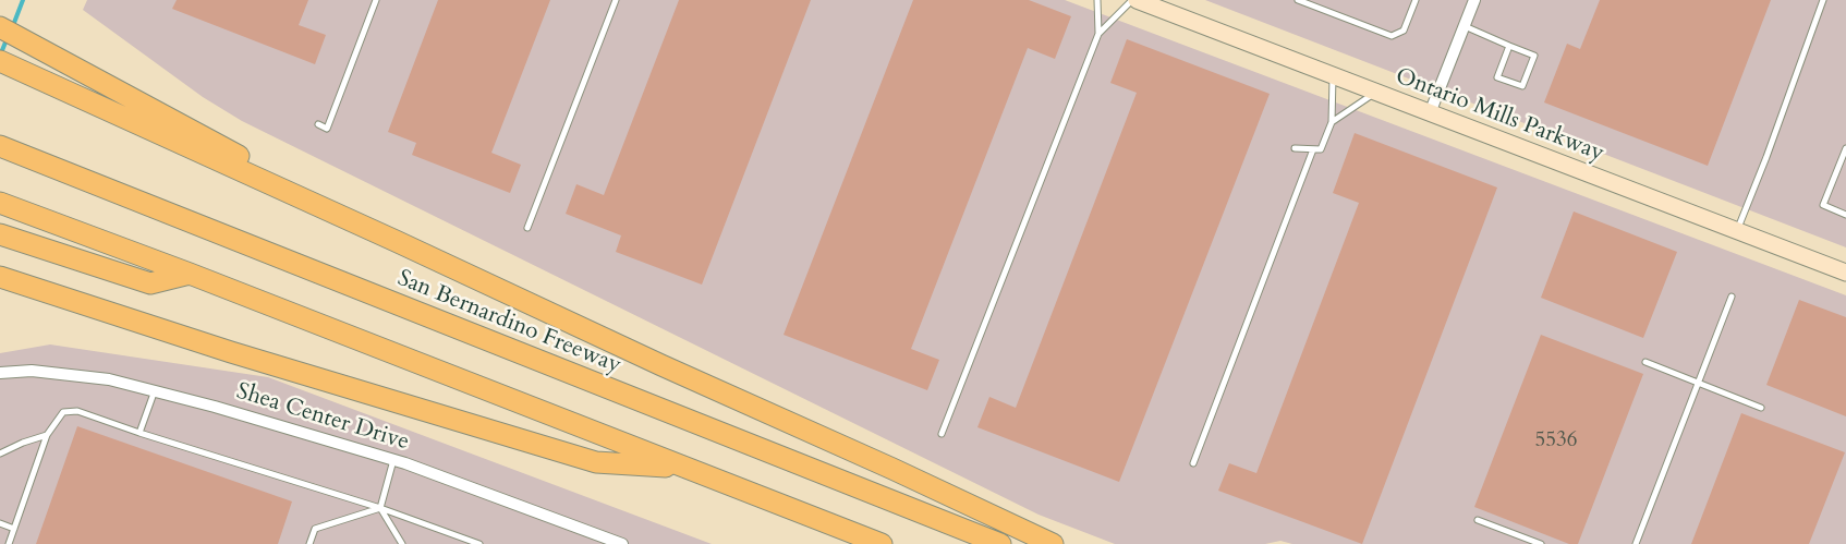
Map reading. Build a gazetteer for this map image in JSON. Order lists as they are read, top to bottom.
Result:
{
  "streets": {
    "highway": ["San Bernardino Freeway"],
    "main road": ["Ontario Mills Parkway"],
    "street": ["Shea Center Drive"]
  },
  "house_numbers": ["5536"]
}
